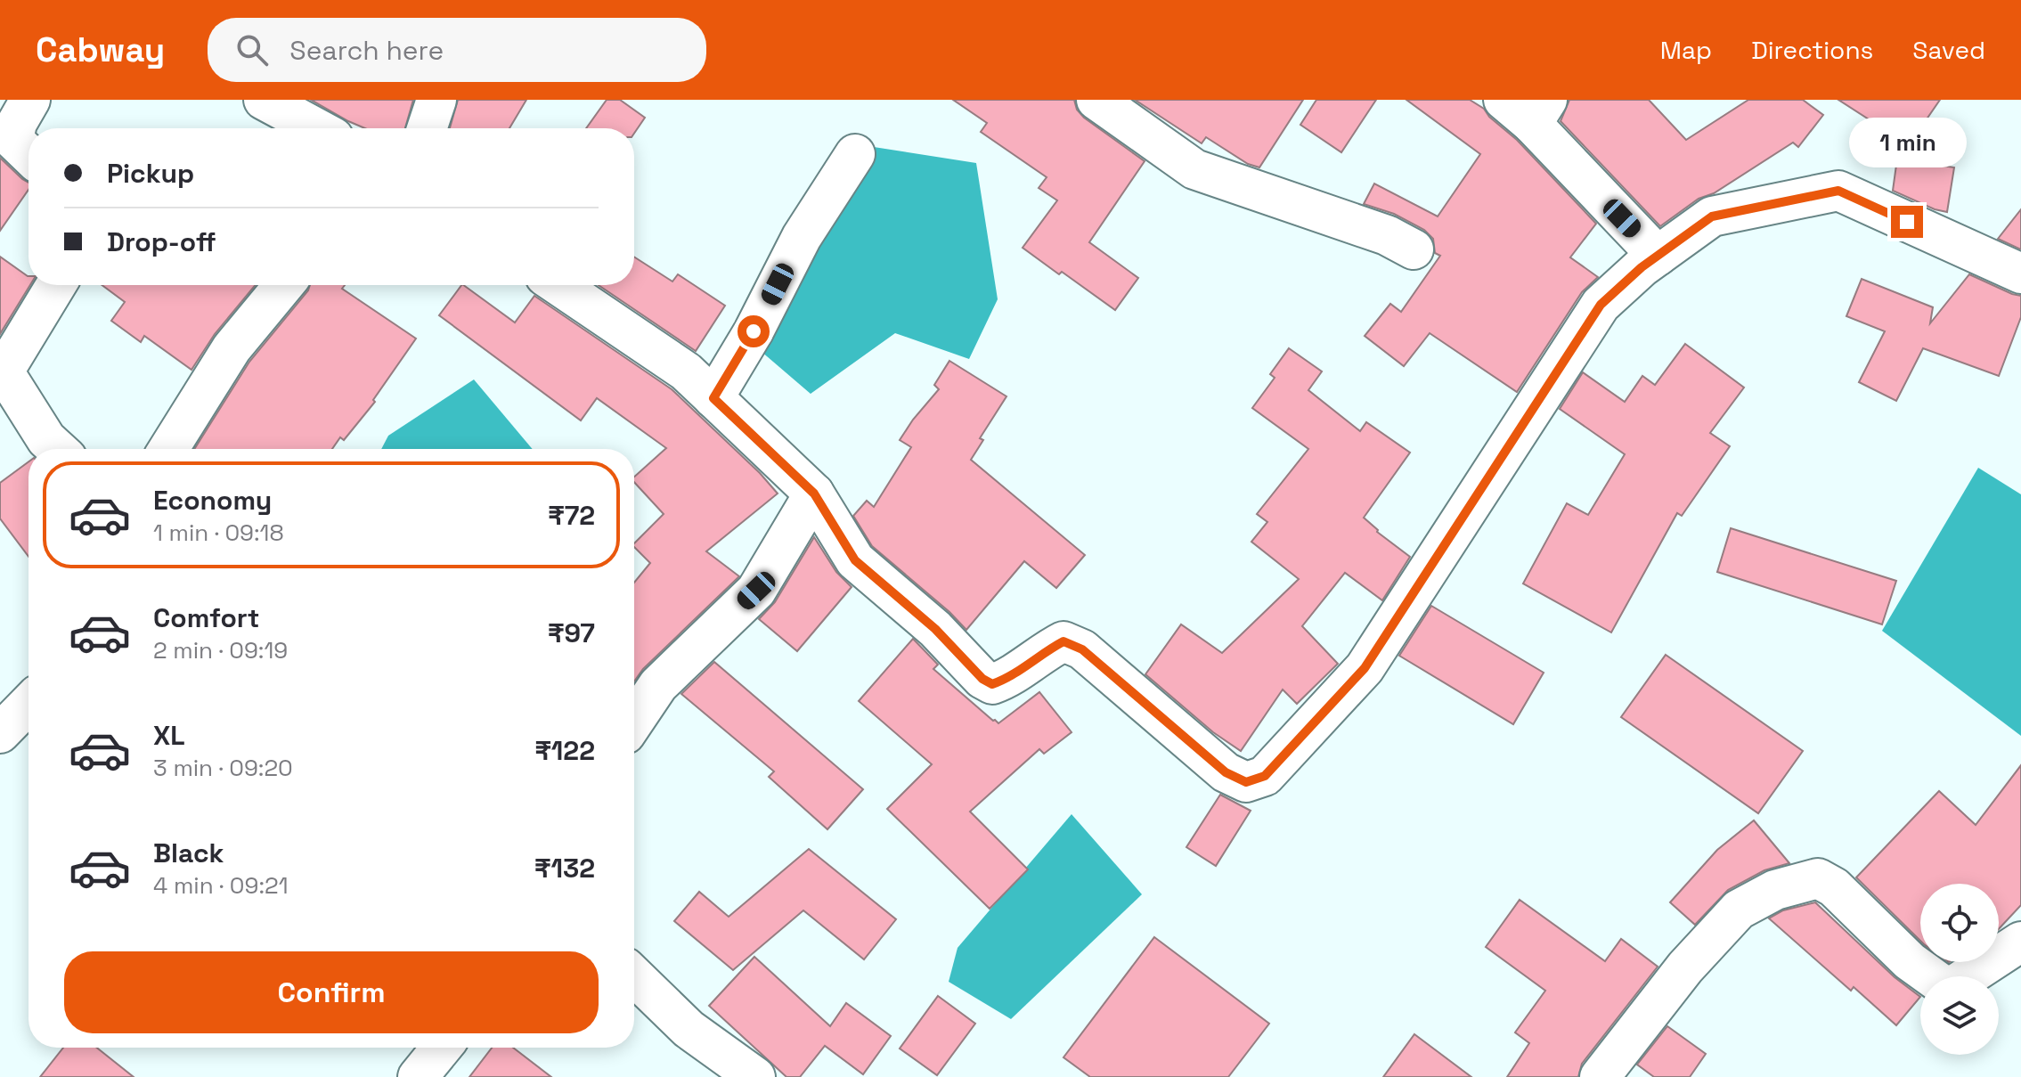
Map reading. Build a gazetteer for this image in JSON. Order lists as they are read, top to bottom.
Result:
{
  "page": {
    "header": "Cabway",
    "search": "Search here",
    "nav": ["Map", "Directions", "Saved"],
    "bubble": "1 min",
    "banner": ["Pickup", "Drop-off"],
    "list": [
      {
        "name": "Economy",
        "note": "1 min · 09:18",
        "value": "₹72"
      },
      {
        "name": "Comfort",
        "note": "2 min · 09:19",
        "value": "₹97"
      },
      {
        "name": "XL",
        "note": "3 min · 09:20",
        "value": "₹122"
      },
      {
        "name": "Black",
        "note": "4 min · 09:21",
        "value": "₹132"
      }
    ],
    "buttons": "Confirm"
  }
}
